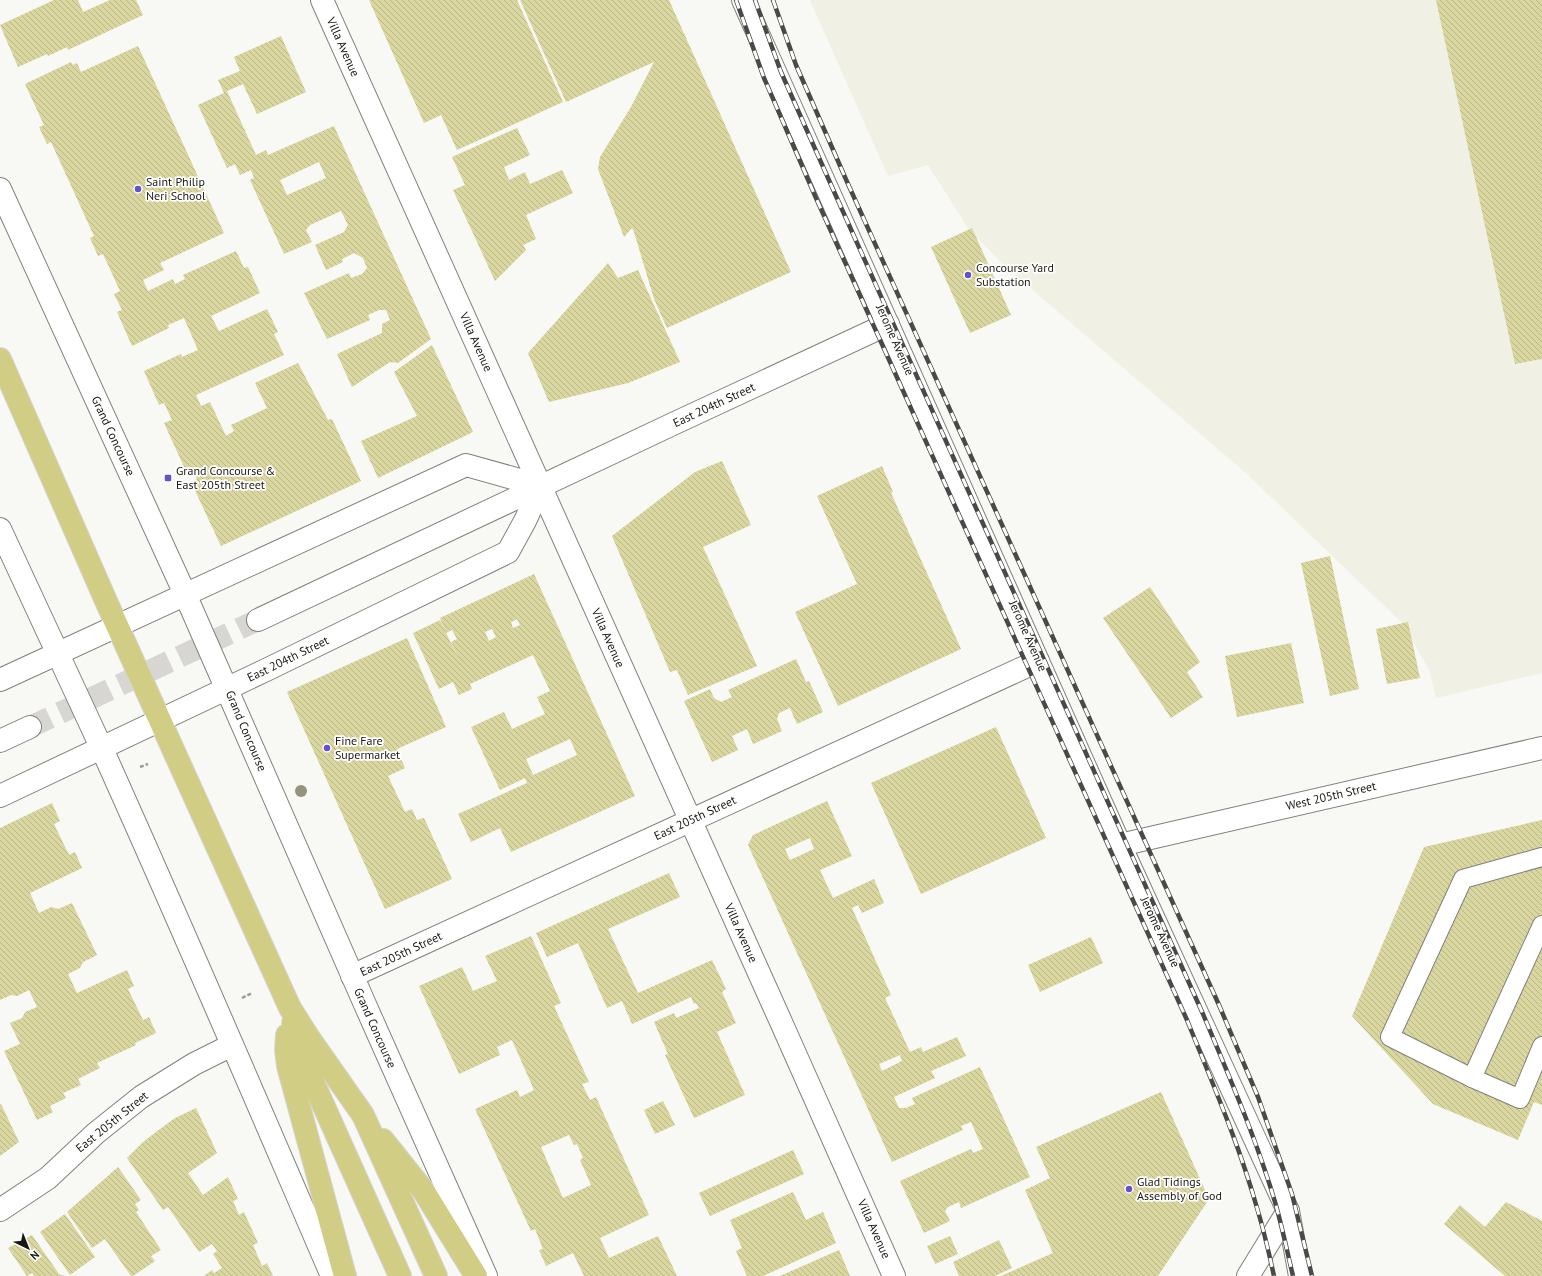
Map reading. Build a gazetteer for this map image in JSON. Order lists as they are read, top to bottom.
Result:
{
  "streets": {
    "street": [
      "Villa Avenue",
      "Jerome Avenue",
      "East 204th Street",
      "Grand Concourse",
      "West 205th Street",
      "East 205th Street"
    ]
  },
  "crossings": [
    ["Villa Avenue", "East 204th Street"],
    ["Villa Avenue", "East 205th Street"],
    ["Jerome Avenue", "East 204th Street"],
    ["Jerome Avenue", "West 205th Street"],
    ["Jerome Avenue", "East 205th Street"],
    ["East 204th Street", "Grand Concourse"],
    ["Grand Concourse", "East 205th Street"]
  ],
  "places": {
    "other": [
      "Saint Philip Neri School",
      "Concourse Yard Substation",
      "Fine Fare Supermarket",
      "Glad Tidings Assembly of God"
    ],
    "transit": ["Grand Concourse & East 205th Street"]
  },
  "north": "bottom right"
}
